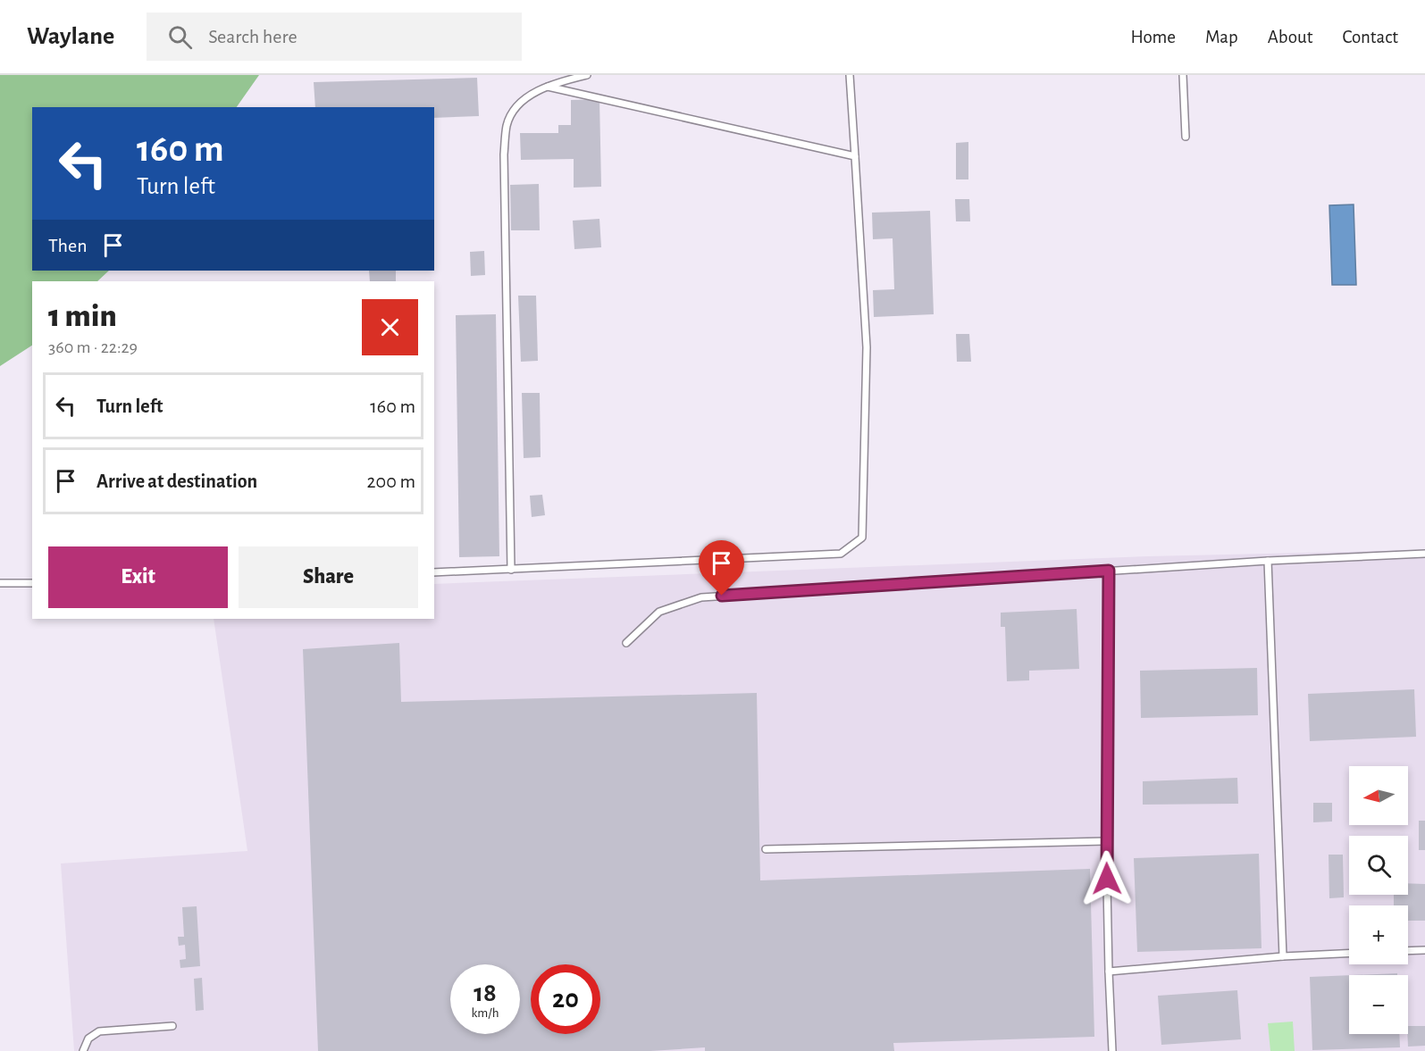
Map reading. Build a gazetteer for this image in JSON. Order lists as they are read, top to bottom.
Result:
{
  "north": "left",
  "page": {
    "header": "Waylane",
    "search": "Search here",
    "nav": [
      "Home",
      "Map",
      "About",
      "Contact"
    ],
    "turn": ["160 m", "Turn left"],
    "then": "Then",
    "heading": ["1 min", "360 m · 22:29"],
    "list": [
      {
        "name": "Turn left",
        "value": "160 m"
      },
      {
        "name": "Arrive at destination",
        "value": "200 m"
      }
    ],
    "buttons": ["Exit", "Share"],
    "map_buttons": ["+", "−"],
    "speed": "18 km/h",
    "limit": "20"
  }
}
